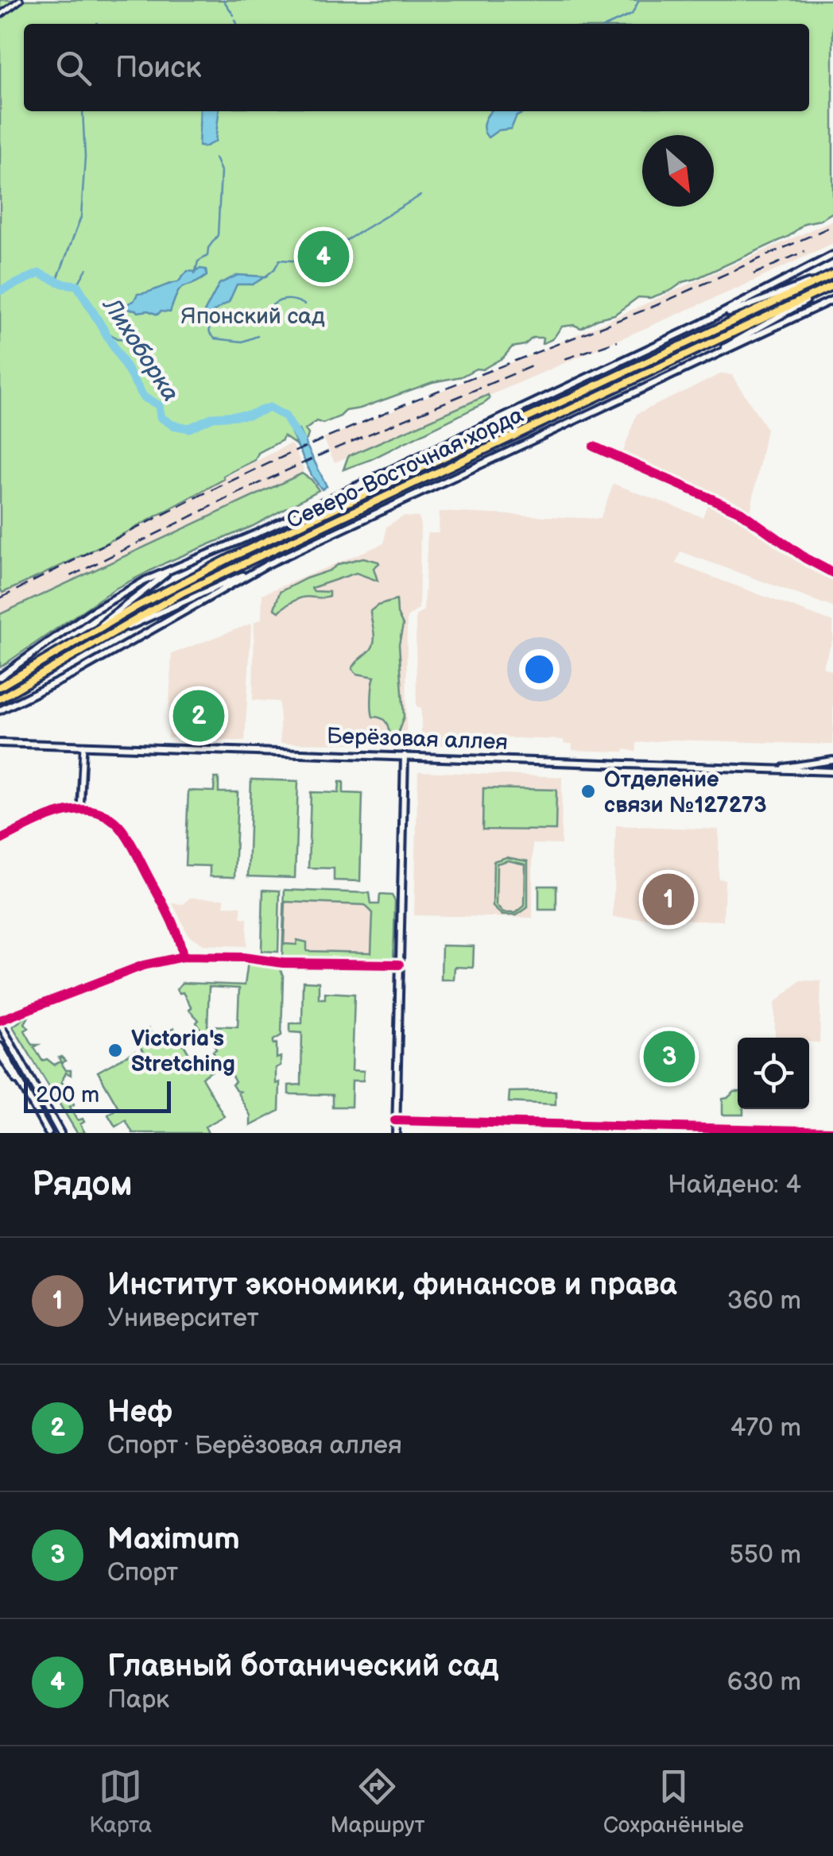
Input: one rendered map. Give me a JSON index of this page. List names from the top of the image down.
{
  "streets": {
    "main road": ["Северо-Восточная хорда", "Берёзовая аллея"]
  },
  "water": ["Лихоборка"],
  "parks": ["Японский сад"],
  "places": ["Отделение связи №127273", "Victoria's Stretching"],
  "scale_bar": "200 m",
  "north": "bottom right",
  "page": {
    "search": "Поиск",
    "pins": [
      "4",
      "2",
      "1",
      "3"
    ],
    "scale": "200 m",
    "heading": ["Рядом", "Найдено: 4"],
    "list": [
      {
        "mark": "1",
        "name": "Институт экономики, финансов и права",
        "note": "Университет",
        "value": "360 m"
      },
      {
        "mark": "2",
        "name": "Неф",
        "note": "Спорт · Берёзовая аллея",
        "value": "470 m"
      },
      {
        "mark": "3",
        "name": "Maximum",
        "note": "Спорт",
        "value": "550 m"
      },
      {
        "mark": "4",
        "name": "Главный ботанический сад",
        "note": "Парк",
        "value": "630 m"
      }
    ],
    "nav": ["Карта", "Маршрут", "Сохранённые"]
  }
}
